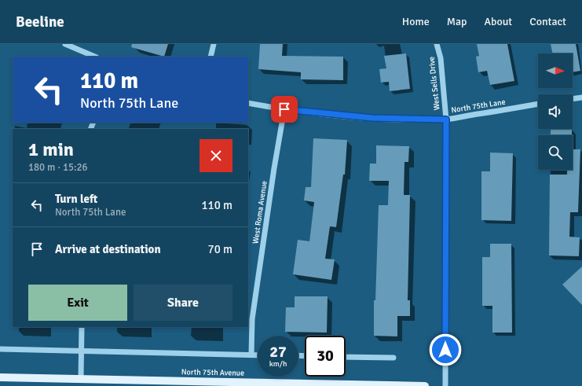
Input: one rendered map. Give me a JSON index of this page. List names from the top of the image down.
{
  "streets": {
    "main road": ["North 75th Avenue"],
    "street": ["West Sells Drive", "North 75th Lane", "West Roma Avenue"]
  },
  "crossings": [
    ["West Sells Drive", "North 75th Lane"],
    ["North 75th Lane", "West Roma Avenue"]
  ],
  "north": "right",
  "page": {
    "header": "Beeline",
    "nav": [
      "Home",
      "Map",
      "About",
      "Contact"
    ],
    "turn": ["110 m", "North 75th Lane"],
    "heading": ["1 min", "180 m · 15:26"],
    "list": [
      {
        "name": "Turn left",
        "note": "North 75th Lane",
        "value": "110 m"
      },
      {
        "name": "Arrive at destination",
        "value": "70 m"
      }
    ],
    "buttons": ["Exit", "Share"],
    "speed": "27 km/h",
    "limit": "30"
  }
}
